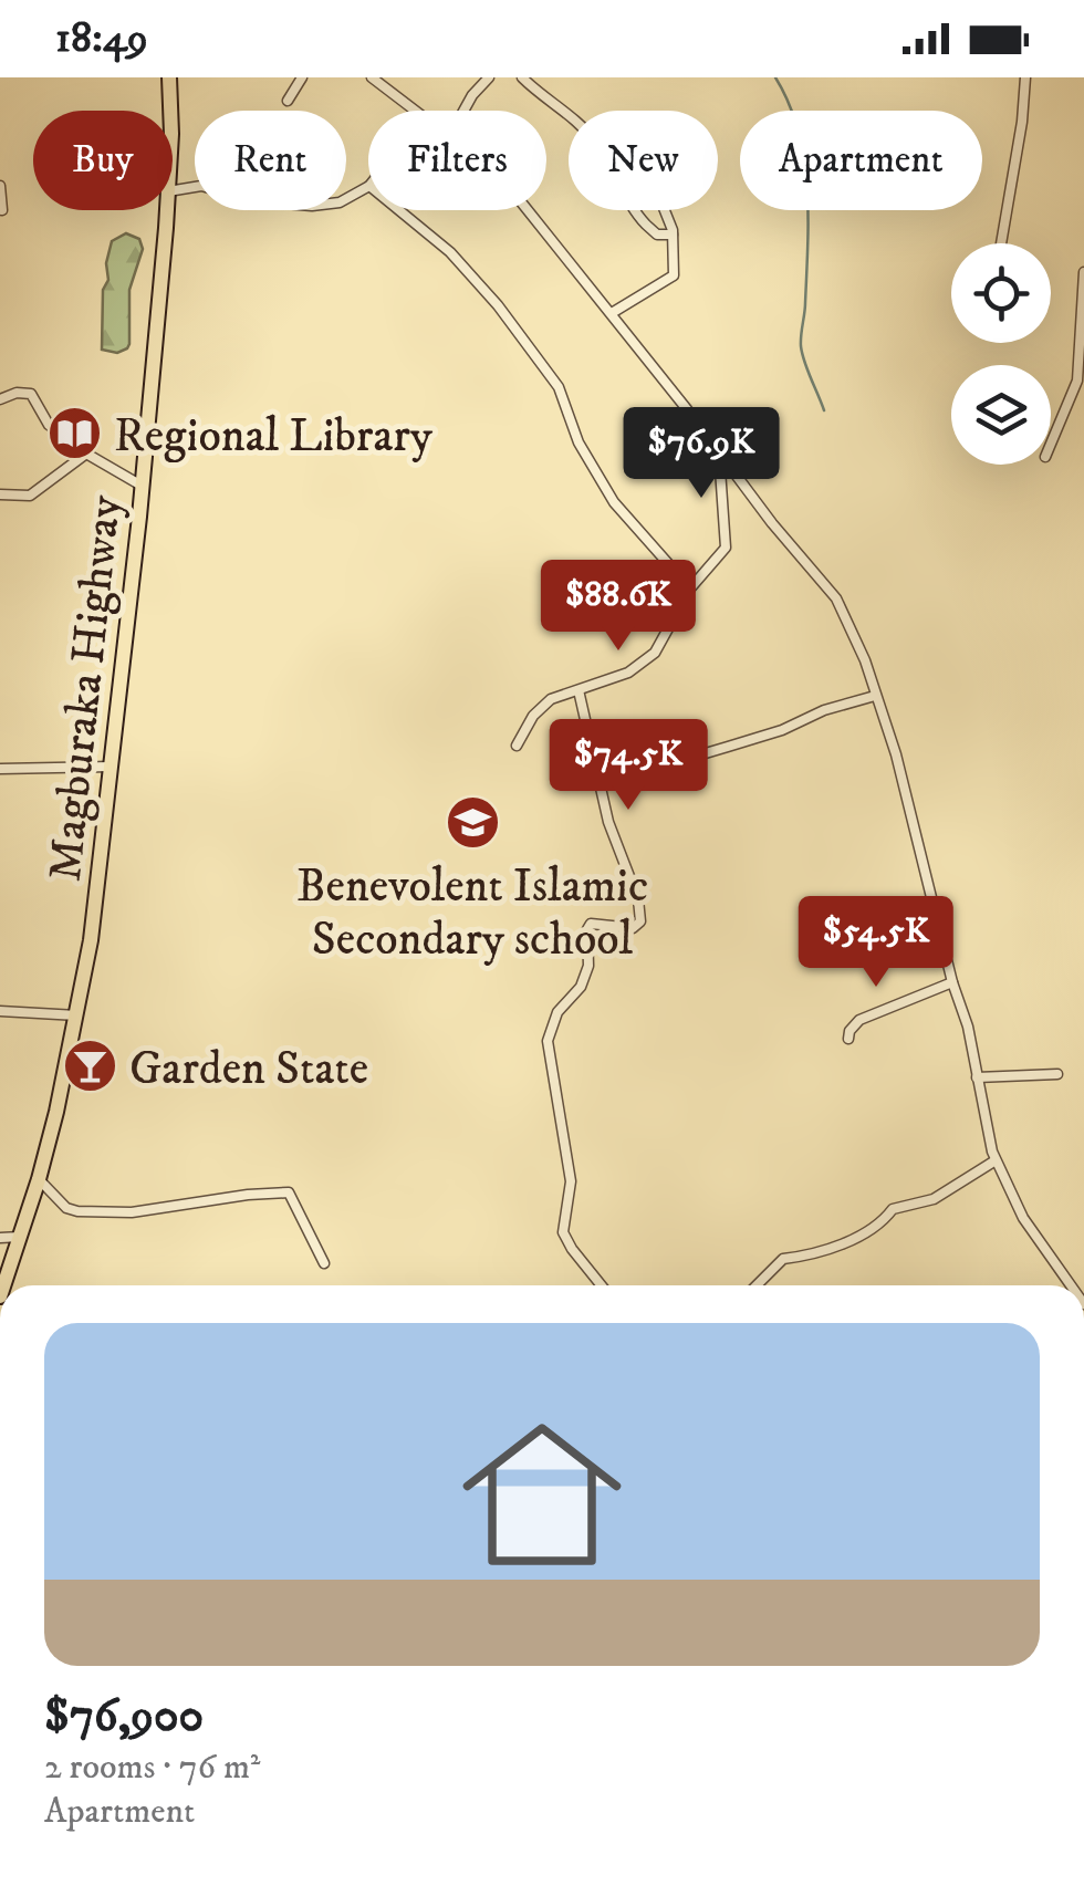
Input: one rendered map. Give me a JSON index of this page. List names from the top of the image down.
{
  "streets": {
    "main road": ["Magburaka Highway"]
  },
  "places": {
    "library": ["Regional Library"],
    "school or university": ["Benevolent Islamic Secondary school"],
    "bar": ["Garden State"]
  },
  "page": {
    "status": "18:49",
    "chip": [
      "Buy",
      "Rent",
      "Filters",
      "New",
      "Apartment"
    ],
    "price": [
      "$76.9K",
      "$88.6K",
      "$74.5K",
      "$54.5K"
    ],
    "list": [
      {
        "name": "$76,900",
        "note": "2 rooms · 76 m² · Apartment"
      }
    ]
  }
}
